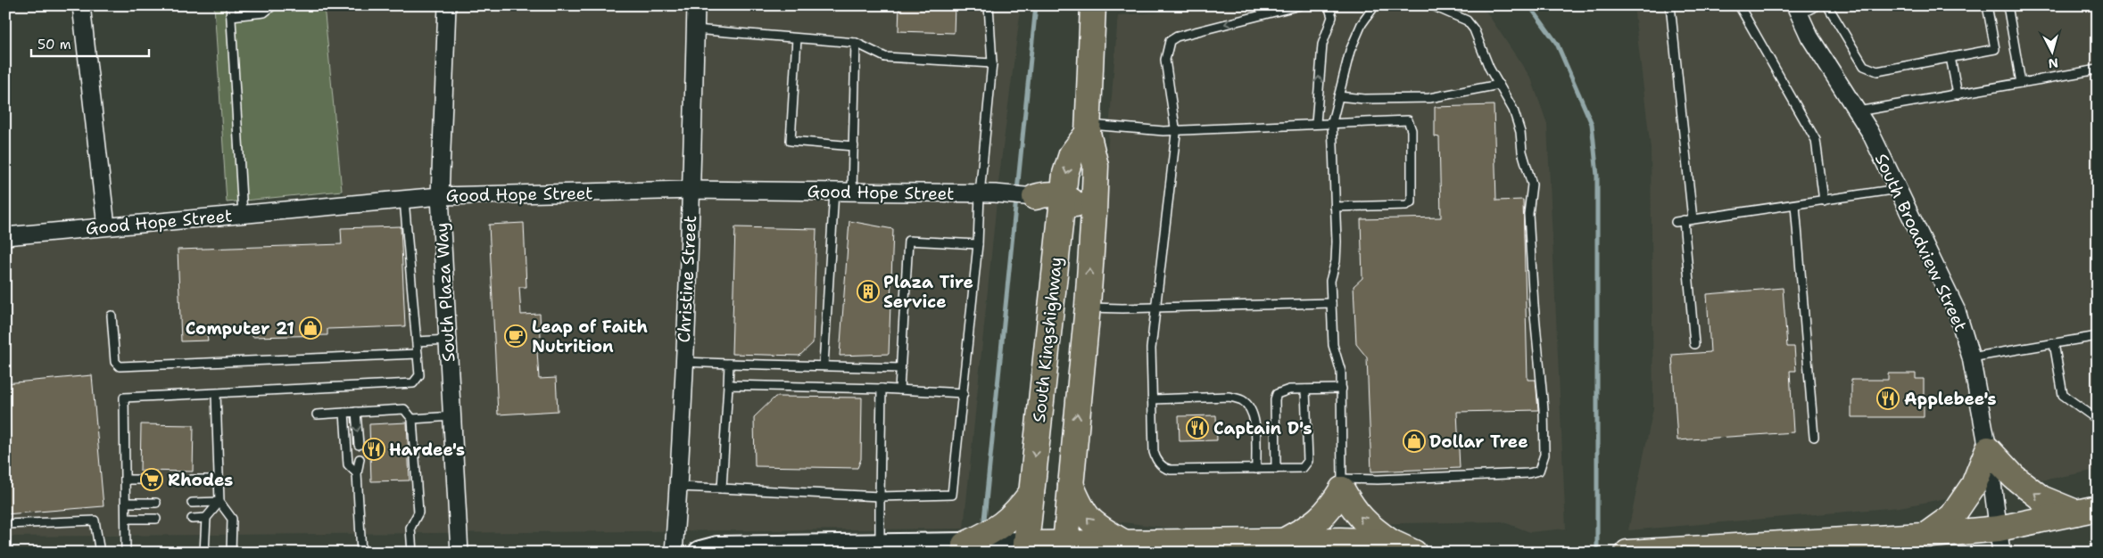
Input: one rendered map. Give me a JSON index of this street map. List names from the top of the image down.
{
  "streets": {
    "main road": ["South Kingshighway"],
    "street": [
      "Good Hope Street",
      "South Broadview Street",
      "Christine Street",
      "South Plaza Way"
    ]
  },
  "crossings": [
    ["Good Hope Street", "Christine Street"],
    ["Good Hope Street", "South Plaza Way"]
  ],
  "places": {
    "building": ["Plaza Tire Service"],
    "shop": ["Computer 21", "Dollar Tree"],
    "cafe": ["Leap of Faith Nutrition"],
    "restaurant": ["Applebee's", "Captain D's", "Hardee's"],
    "supermarket": ["Rhodes"]
  },
  "scale_bar": "50 m",
  "north": "bottom"
}
